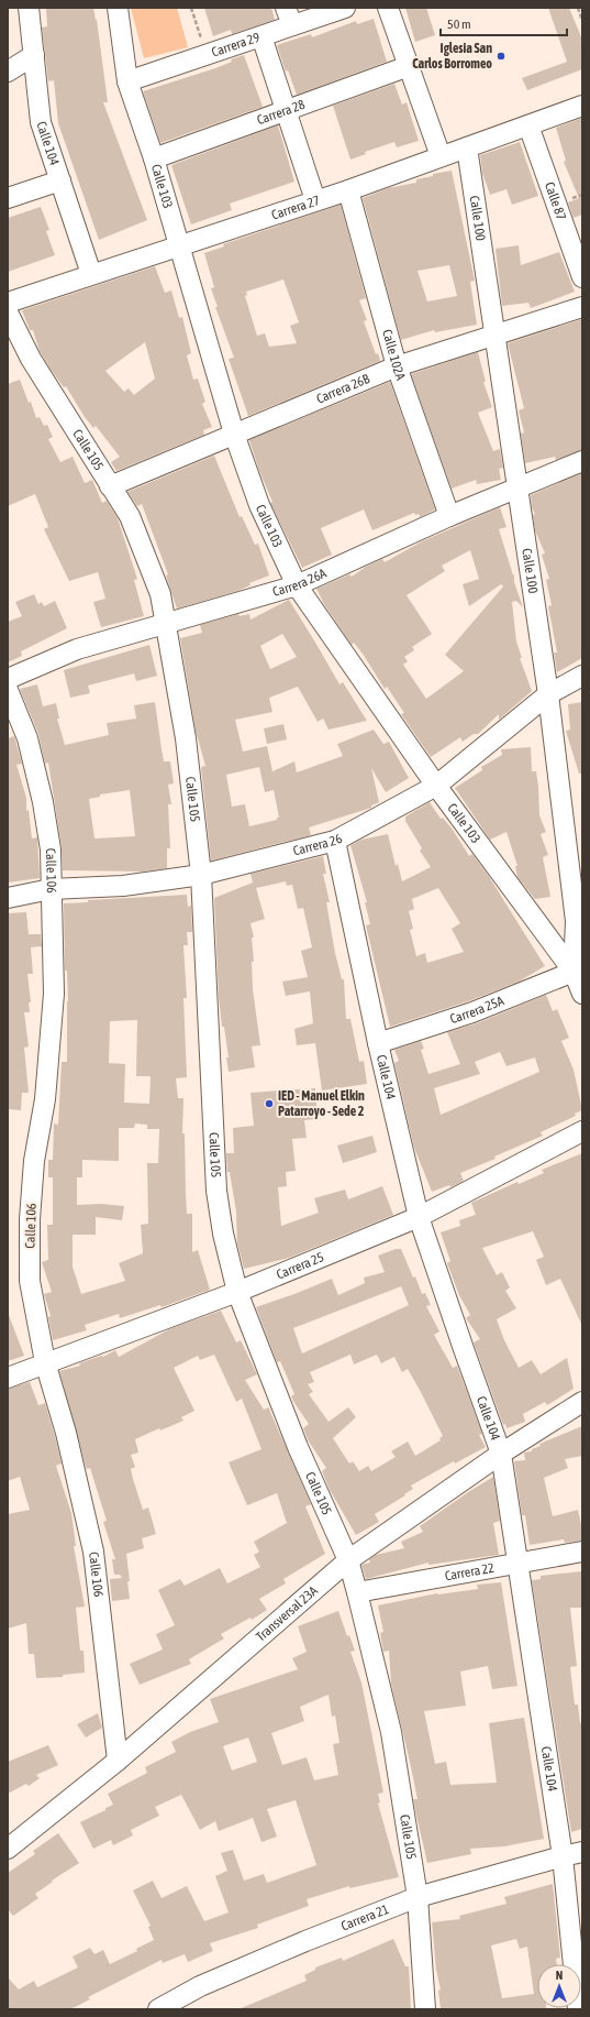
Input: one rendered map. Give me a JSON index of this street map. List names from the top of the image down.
{
  "streets": {
    "street": [
      "Carrera 29",
      "Carrera 28",
      "Calle 104",
      "Calle 103",
      "Calle 87",
      "Carrera 27",
      "Calle 100",
      "Calle 102A",
      "Carrera 26B",
      "Calle 105",
      "Carrera 26A",
      "Carrera 26",
      "Calle 106",
      "Carrera 25A",
      "Carrera 25",
      "Carrera 22",
      "Transversal 23A",
      "Carrera 21"
    ]
  },
  "crossings": [
    ["Carrera 29", "Calle 103"],
    ["Carrera 28", "Calle 103"],
    ["Calle 104", "Carrera 27"],
    ["Calle 104", "Carrera 26"],
    ["Calle 104", "Carrera 25A"],
    ["Calle 104", "Carrera 25"],
    ["Calle 104", "Carrera 22"],
    ["Calle 104", "Transversal 23A"],
    ["Calle 104", "Carrera 21"],
    ["Calle 103", "Carrera 27"],
    ["Calle 103", "Calle 100"],
    ["Calle 103", "Carrera 26B"],
    ["Calle 103", "Carrera 26A"],
    ["Calle 103", "Carrera 26"],
    ["Calle 103", "Carrera 25A"],
    ["Calle 87", "Carrera 27"],
    ["Carrera 27", "Calle 100"],
    ["Carrera 27", "Calle 102A"],
    ["Calle 100", "Carrera 26B"],
    ["Calle 100", "Carrera 26A"],
    ["Calle 100", "Carrera 26"],
    ["Calle 100", "Carrera 25A"],
    ["Calle 102A", "Carrera 26B"],
    ["Calle 102A", "Carrera 26A"],
    ["Carrera 26B", "Calle 105"],
    ["Calle 105", "Carrera 26A"],
    ["Calle 105", "Carrera 26"],
    ["Calle 105", "Carrera 25"],
    ["Calle 105", "Carrera 22"],
    ["Calle 105", "Transversal 23A"],
    ["Calle 105", "Carrera 21"],
    ["Carrera 26", "Calle 106"],
    ["Calle 106", "Carrera 25"],
    ["Calle 106", "Transversal 23A"]
  ],
  "places": ["Iglesia San Carlos Borromeo", "IED - Manuel Elkin Patarroyo - Sede 2"],
  "scale_bar": "50 m",
  "north": "top"
}
